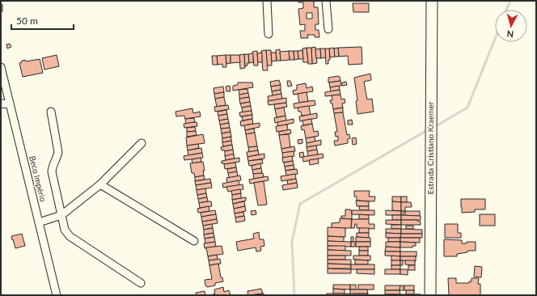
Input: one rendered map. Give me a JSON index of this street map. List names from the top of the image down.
{
  "streets": {
    "main road": ["Estrada Cristiano Kraemer"],
    "street": ["Beco Império"]
  },
  "scale_bar": "50 m",
  "north": "bottom"
}
